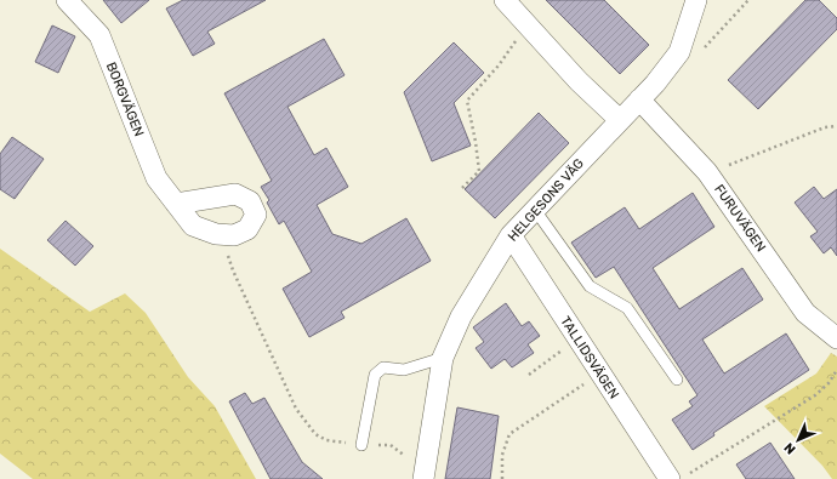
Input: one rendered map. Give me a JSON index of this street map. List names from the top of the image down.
{
  "streets": {
    "street": [
      "BORGVÄGEN",
      "HELGESONS VÄG",
      "FURUVÄGEN",
      "TALLIDSVÄGEN"
    ]
  },
  "crossings": [
    ["HELGESONS VÄG", "FURUVÄGEN"],
    ["HELGESONS VÄG", "TALLIDSVÄGEN"]
  ],
  "north": "bottom left"
}
